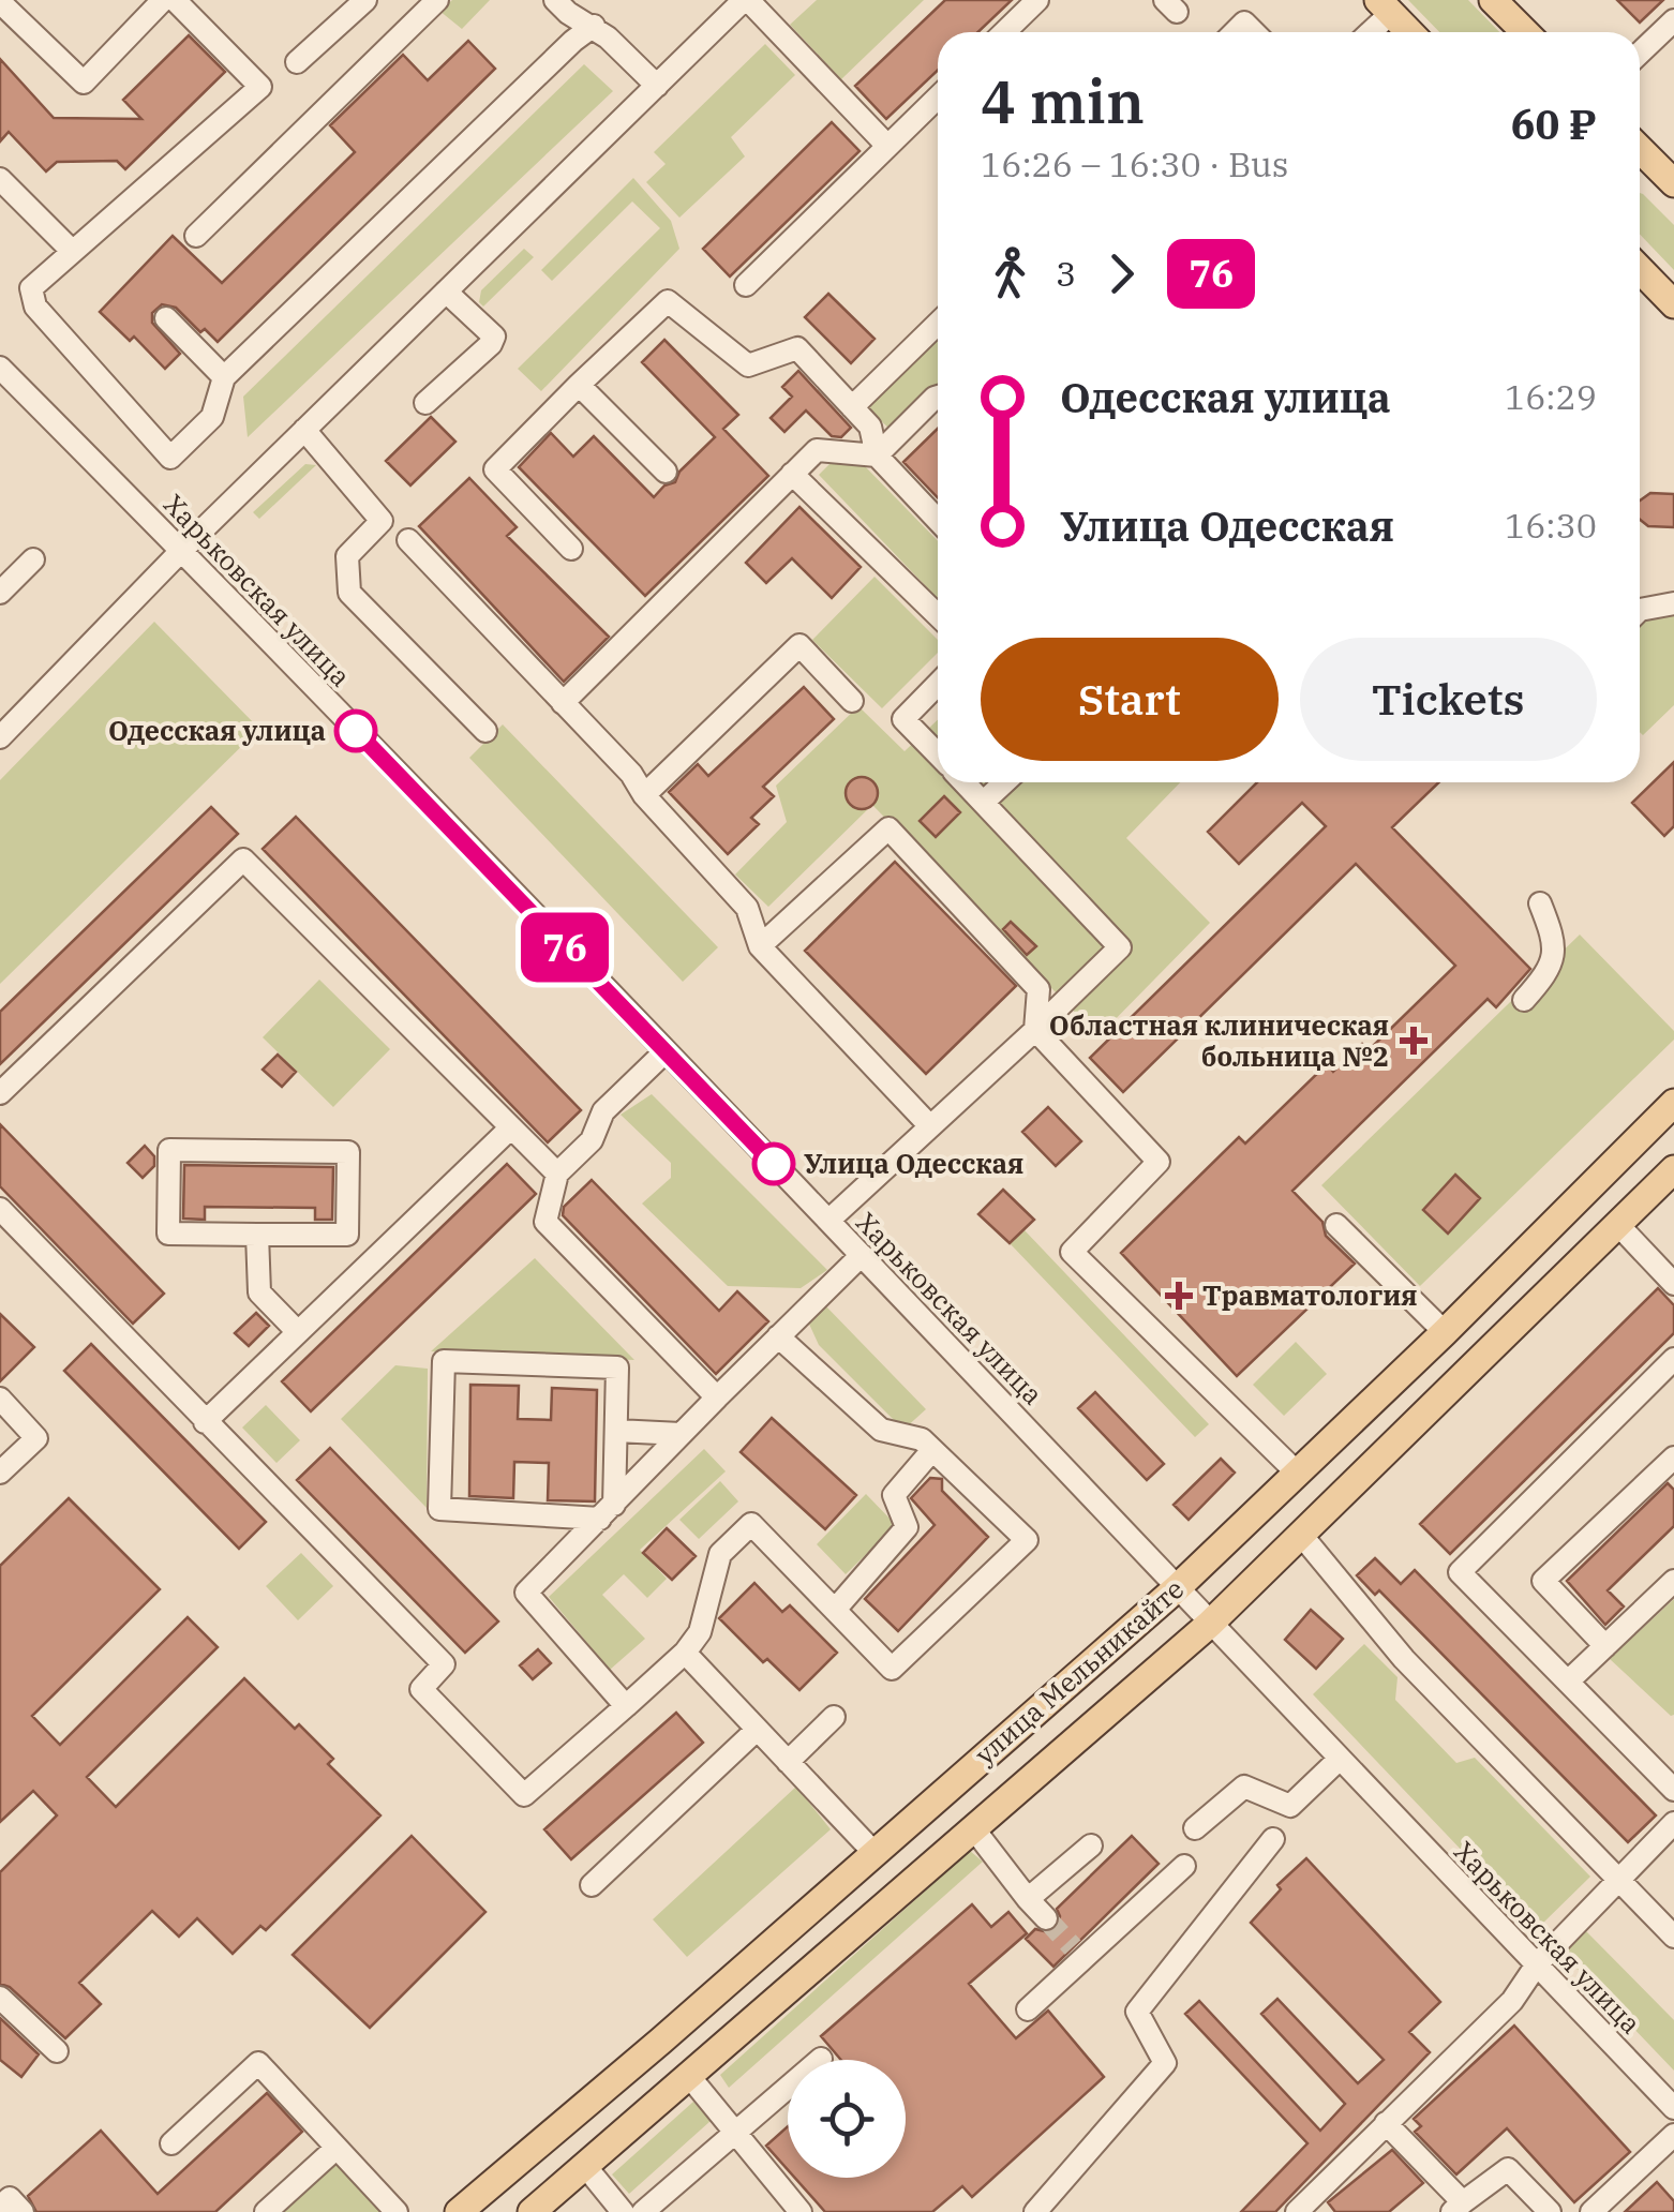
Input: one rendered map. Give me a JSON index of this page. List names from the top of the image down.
{
  "streets": {
    "main road": ["улица Мельникайте"],
    "street": ["Харьковская улица"]
  },
  "crossings": [
    ["Харьковская улица", "улица Мельникайте"]
  ],
  "places": {
    "other": ["Одесская улица", "Улица Одесская"],
    "health": ["Областная клиническая больница №2", "Травматология"]
  },
  "lines": ["bus line 76"],
  "page": {
    "on_map": "76",
    "heading": ["4 min", "16:26 – 16:30 · Bus", "60 ₽"],
    "legs": ["3", "76"],
    "list": [
      {
        "name": "Одесская улица",
        "value": "16:29"
      },
      {
        "name": "Улица Одесская",
        "value": "16:30"
      }
    ],
    "buttons": ["Start", "Tickets"]
  }
}
